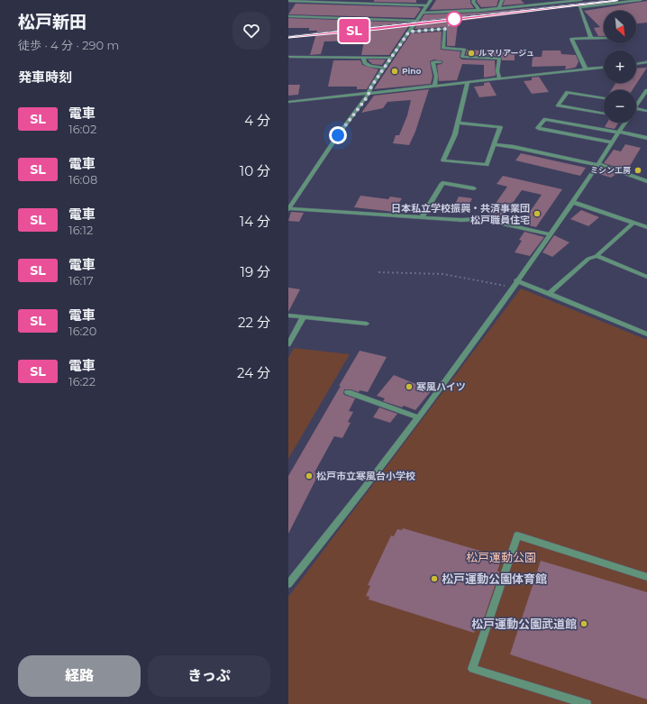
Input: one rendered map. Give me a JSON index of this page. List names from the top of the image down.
{
  "parks": ["松戸運動公園"],
  "places": [
    "ルマリアージュ",
    "Pino",
    "ミシン工房",
    "日本私立学校振興・共済事業団 松戸職員住宅",
    "寒風ハイツ",
    "松戸市立寒風台小学校",
    "松戸運動公園体育館",
    "松戸運動公園武道館"
  ],
  "north": "bottom right",
  "page": {
    "heading": [
      ["松戸新田", "徒歩 · 4 分 · 290 m"],
      "発車時刻"
    ],
    "on_map": "SL",
    "map_buttons": ["+", "−"],
    "list": [
      {
        "mark": "SL",
        "name": "電車",
        "note": "16:02",
        "value": "4 分"
      },
      {
        "mark": "SL",
        "name": "電車",
        "note": "16:08",
        "value": "10 分"
      },
      {
        "mark": "SL",
        "name": "電車",
        "note": "16:12",
        "value": "14 分"
      },
      {
        "mark": "SL",
        "name": "電車",
        "note": "16:17",
        "value": "19 分"
      },
      {
        "mark": "SL",
        "name": "電車",
        "note": "16:20",
        "value": "22 分"
      },
      {
        "mark": "SL",
        "name": "電車",
        "note": "16:22",
        "value": "24 分"
      }
    ],
    "buttons": ["経路", "きっぷ"]
  }
}
